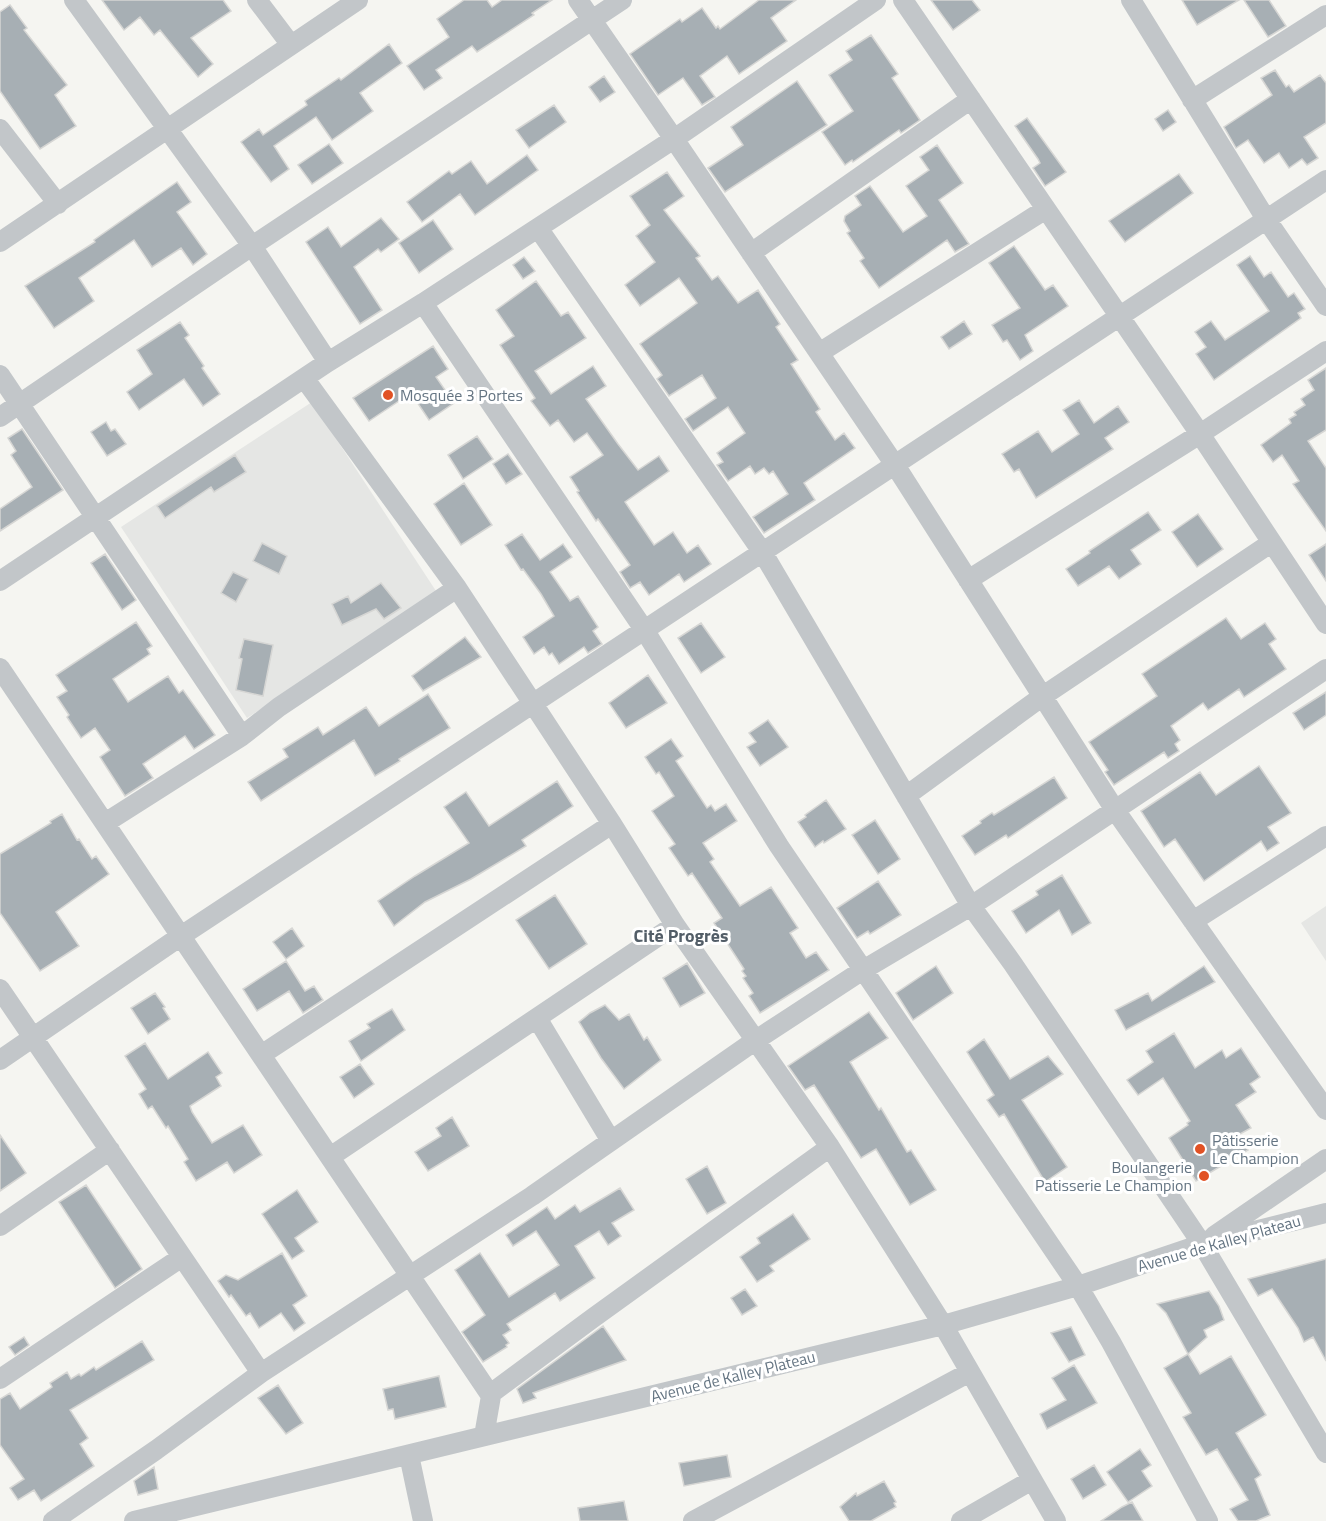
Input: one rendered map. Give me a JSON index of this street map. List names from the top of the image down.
{
  "streets": {
    "street": ["Avenue de Kalley Plateau"]
  },
  "districts": ["Cité Progrès"],
  "places": ["Mosquée 3 Portes", "Pâtisserie Le Champion", "Boulangerie Patisserie Le Champion"]
}
